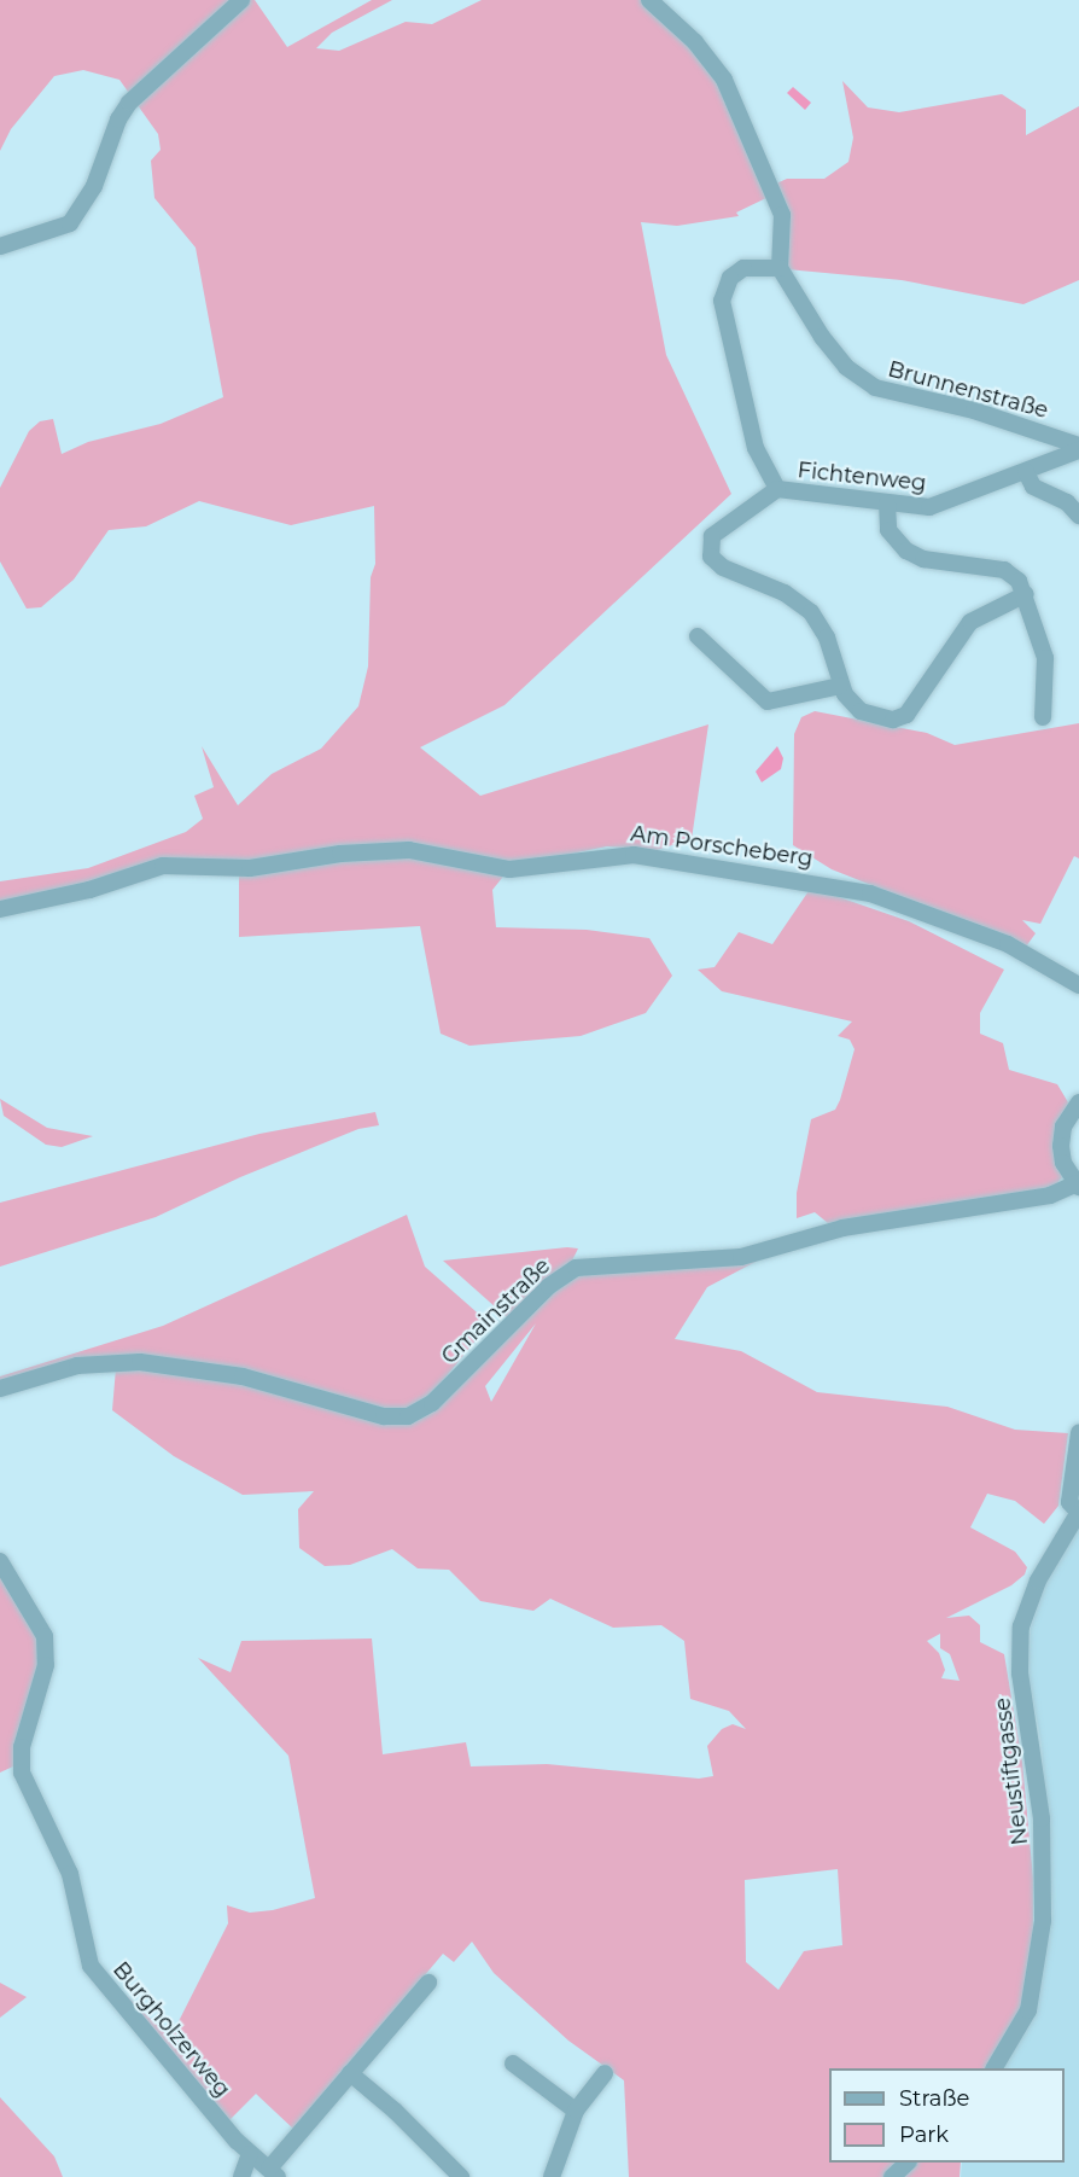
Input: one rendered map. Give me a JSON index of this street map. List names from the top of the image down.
{
  "streets": {
    "street": [
      "Brunnenstraße",
      "Fichtenweg",
      "Am Porscheberg",
      "Gmainstraße",
      "Neustiftgasse",
      "Burgholzerweg"
    ]
  },
  "crossings": [
    ["Brunnenstraße", "Fichtenweg"]
  ],
  "legend": ["Straße", "Park"]
}
